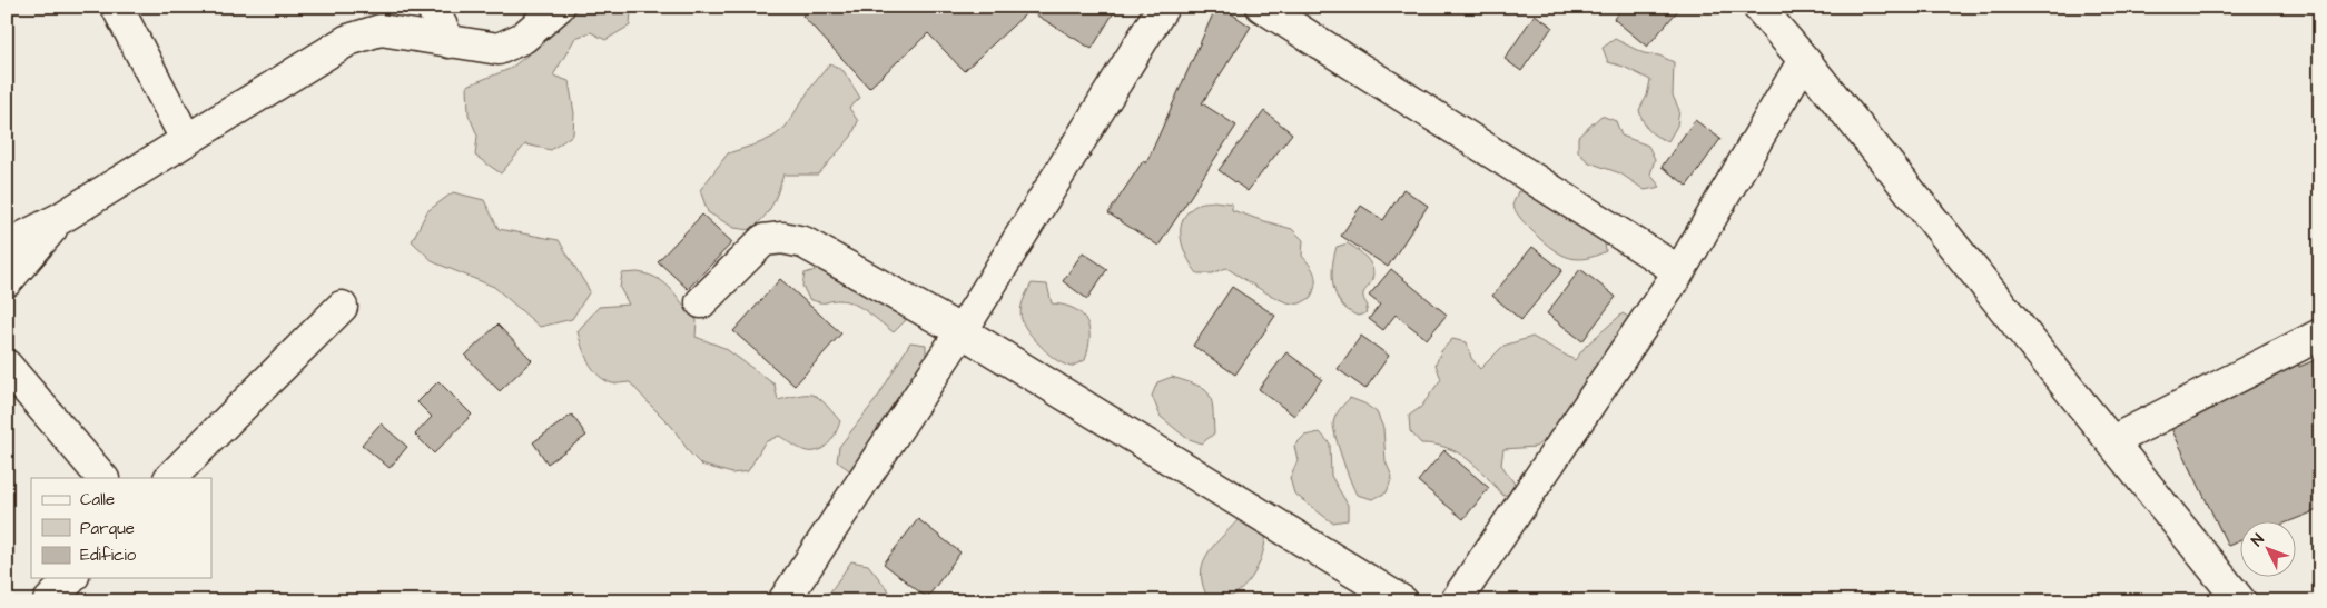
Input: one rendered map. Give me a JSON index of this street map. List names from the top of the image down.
{
  "legend": ["Calle", "Parque", "Edificio"],
  "north": "top left"
}
